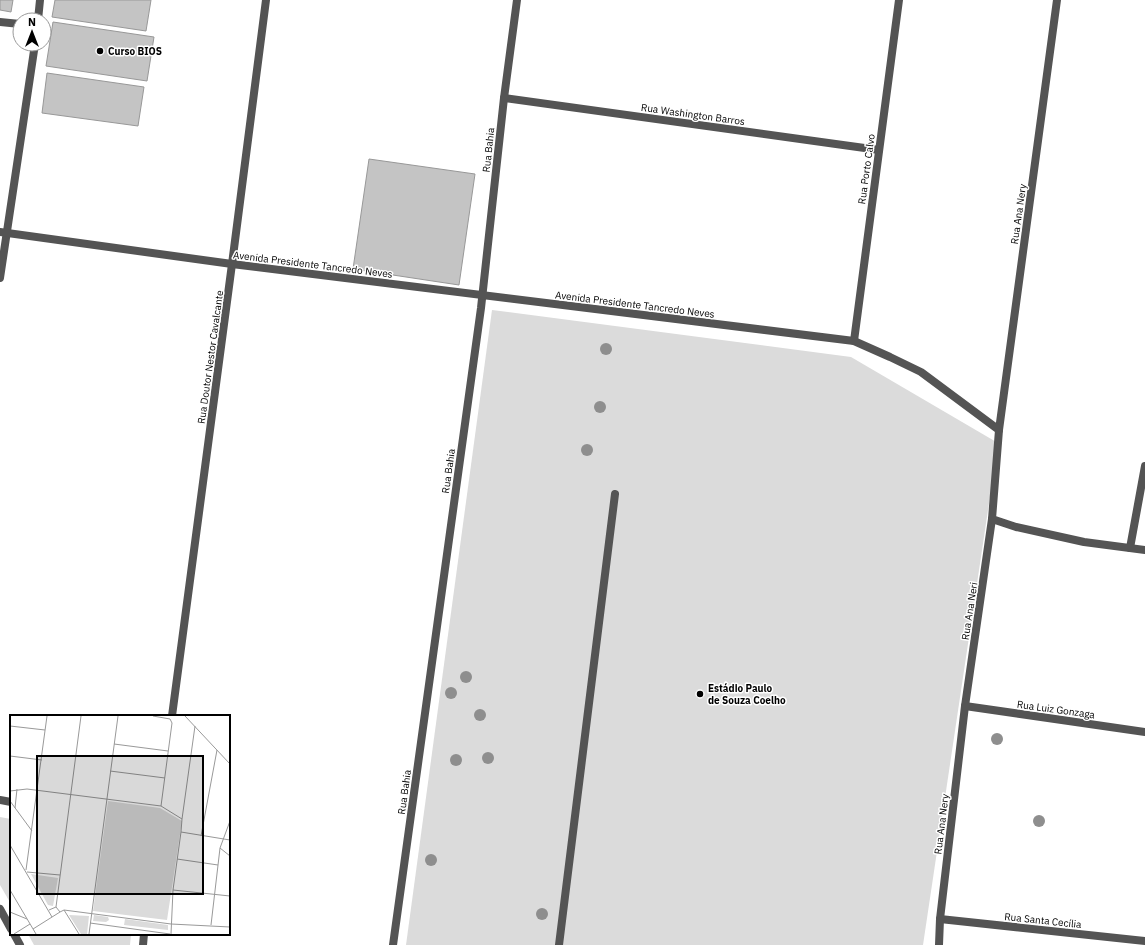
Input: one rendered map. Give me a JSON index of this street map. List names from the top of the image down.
{
  "streets": {
    "street": [
      "Rua Washington Barros",
      "Rua Bahia",
      "Rua Porto Calvo",
      "Rua Ana Nery",
      "Avenida Presidente Tancredo Neves",
      "Rua Doutor Nestor Cavalcante",
      "Rua Ana Neri",
      "Rua Luiz Gonzaga",
      "Rua Santa Cecília"
    ]
  },
  "crossings": [
    ["Rua Washington Barros", "Rua Bahia"],
    ["Rua Washington Barros", "Rua Porto Calvo"],
    ["Rua Bahia", "Avenida Presidente Tancredo Neves"],
    ["Rua Porto Calvo", "Avenida Presidente Tancredo Neves"],
    ["Rua Ana Nery", "Avenida Presidente Tancredo Neves"],
    ["Rua Ana Nery", "Rua Ana Neri"],
    ["Rua Ana Nery", "Rua Luiz Gonzaga"],
    ["Rua Ana Nery", "Rua Santa Cecília"],
    ["Avenida Presidente Tancredo Neves", "Rua Doutor Nestor Cavalcante"],
    ["Rua Ana Neri", "Rua Luiz Gonzaga"]
  ],
  "places": ["Curso BIOS", "Estádio Paulo de Souza Coelho"],
  "north": "top"
}
